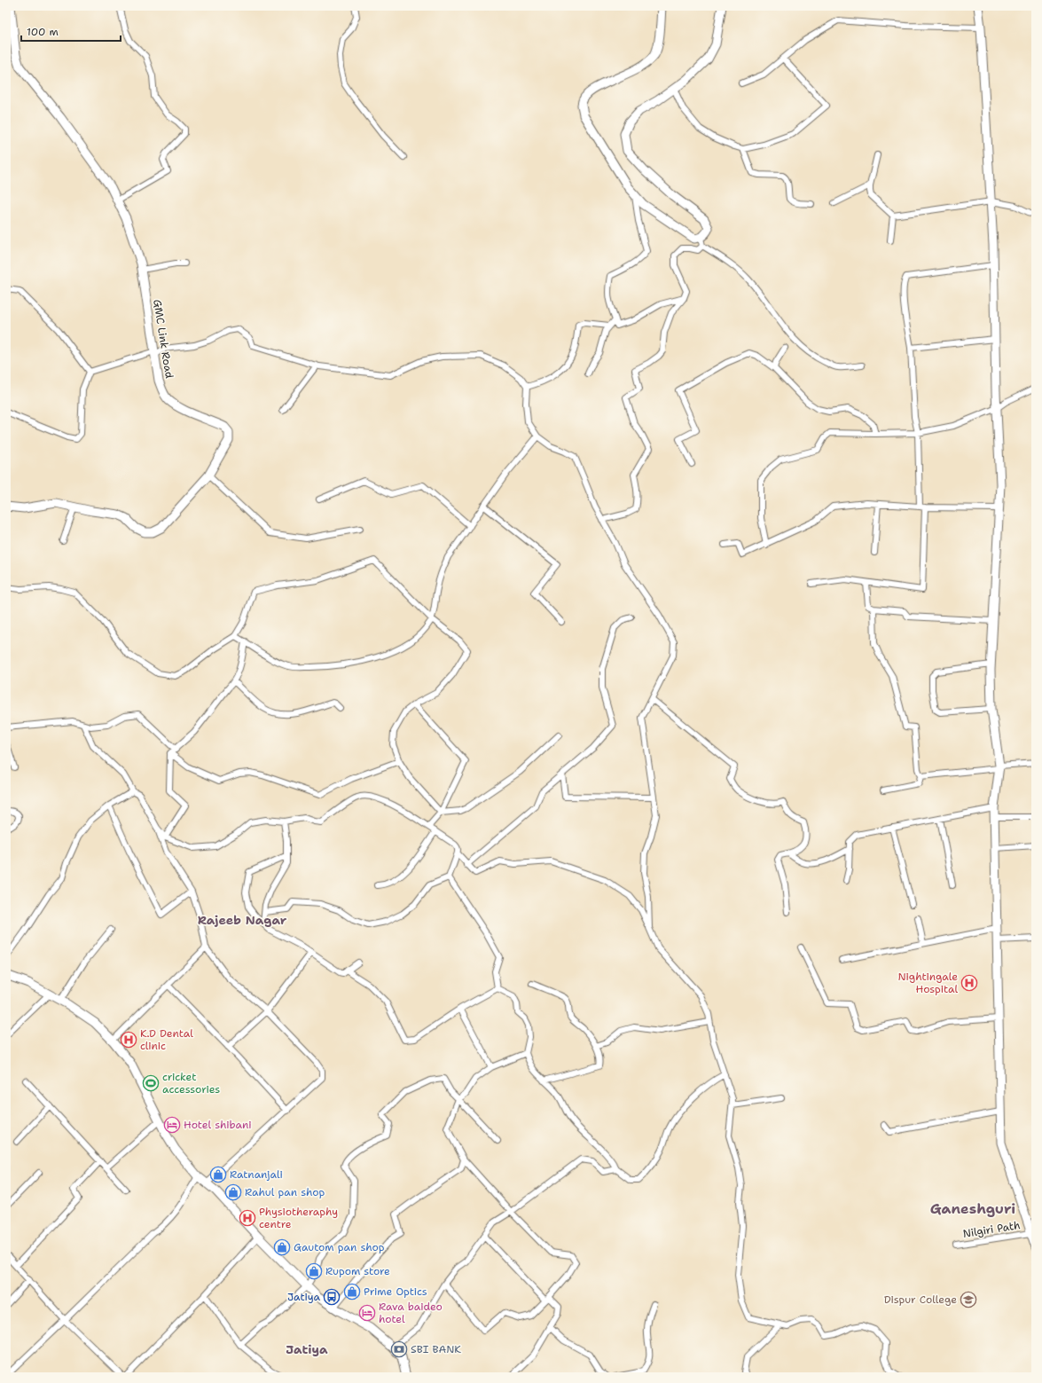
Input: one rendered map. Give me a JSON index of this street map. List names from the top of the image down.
{
  "streets": {
    "street": ["GMC Link Road", "Nilgiri Path"]
  },
  "districts": ["Rajeeb Nagar", "Ganeshguri", "Jatiya"],
  "places": {
    "hospital": ["Nightingale Hospital", "K.D Dental clinic", "Physiotheraphy centre"],
    "sports": ["cricket accessories"],
    "hotel": ["Hotel shibani", "Rava baideo hotel"],
    "shop": [
      "Ratnanjali",
      "Rahul pan shop",
      "Gautom pan shop",
      "Rupom store",
      "Prime Optics"
    ],
    "bus stop": ["Jatiya"],
    "school or university": ["Dispur College"],
    "bank": ["SBI BANK"]
  },
  "scale_bar": "100 m"
}
